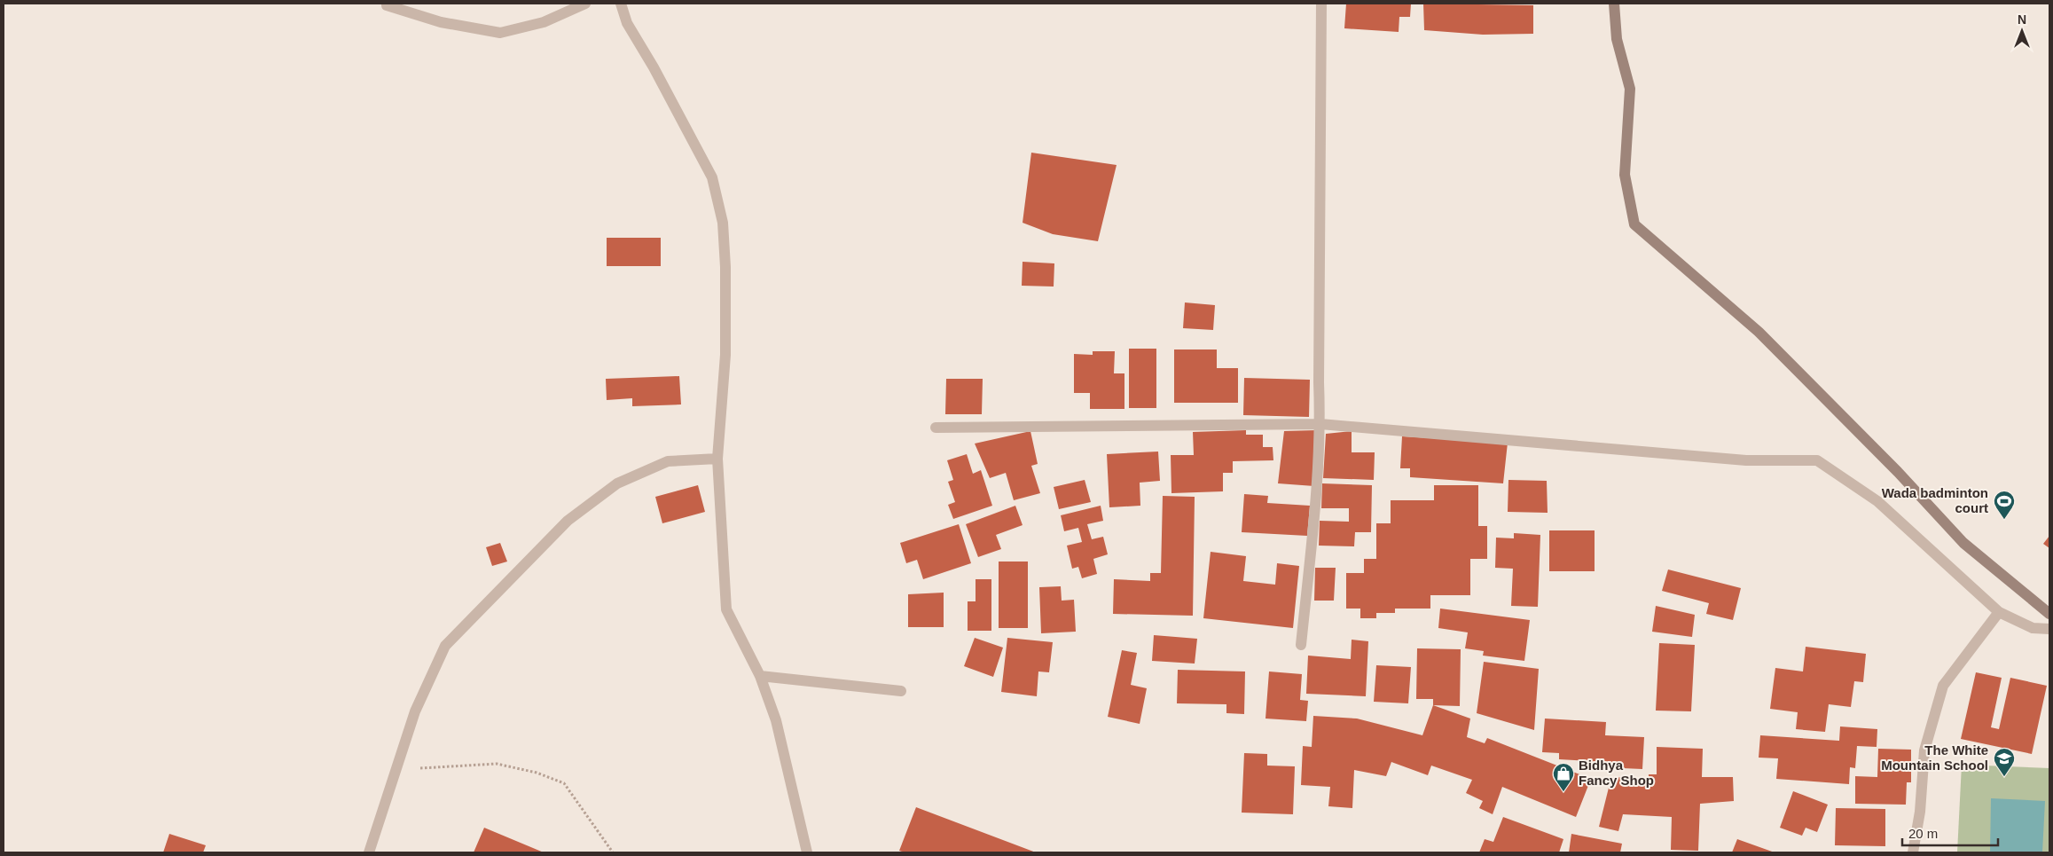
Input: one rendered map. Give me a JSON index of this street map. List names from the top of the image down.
{
  "places": {
    "sports": ["Wada badminton court"],
    "school or university": ["The White Mountain School"],
    "shop": ["Bidhya Fancy Shop"]
  },
  "scale_bar": "20 m",
  "north": "top"
}
